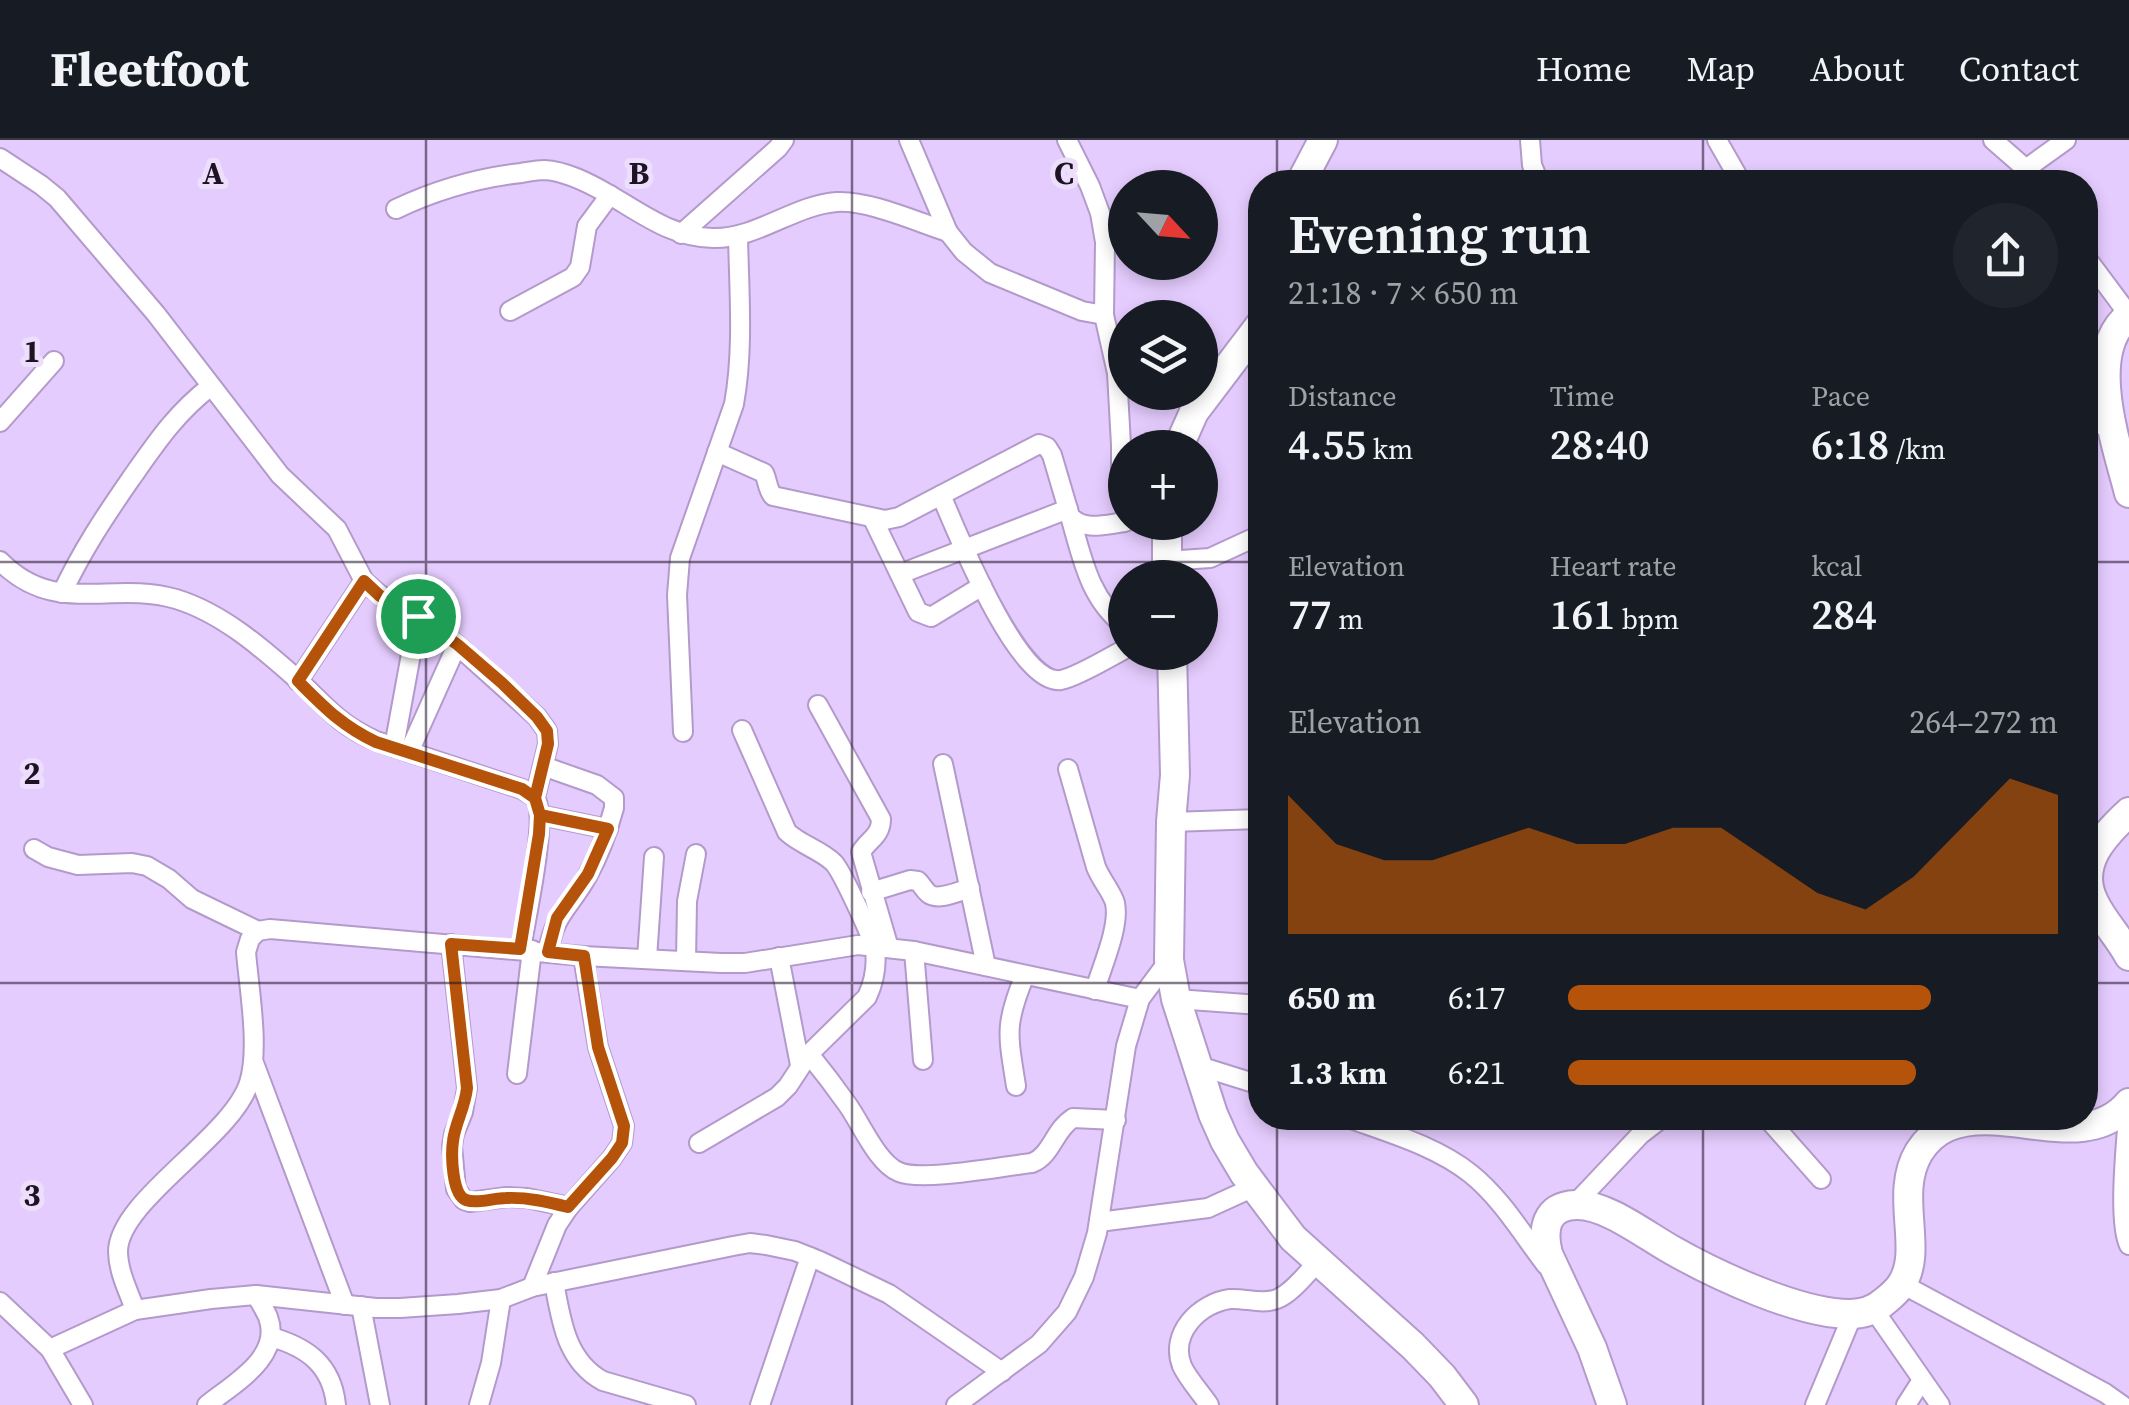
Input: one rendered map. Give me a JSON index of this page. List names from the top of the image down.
{
  "north": "bottom right",
  "page": {
    "header": "Fleetfoot",
    "nav": [
      "Home",
      "Map",
      "About",
      "Contact"
    ],
    "map_buttons": ["+", "−"],
    "heading": ["Evening run", "21:18 · 7 × 650 m"],
    "stats": [
      ["Distance", "4.55 km"],
      ["Time", "28:40"],
      ["Pace", "6:18 /km"],
      ["Elevation", "77 m"],
      ["Heart rate", "161 bpm"],
      ["kcal", "284"]
    ],
    "chart": ["Elevation", "264–272 m"],
    "list": [
      {
        "name": "650 m",
        "note": "6:17"
      },
      {
        "name": "1.3 km",
        "note": "6:21"
      }
    ]
  },
  "grid": {
    "columns": ["A", "B", "C"],
    "rows": ["1", "2", "3"]
  }
}
